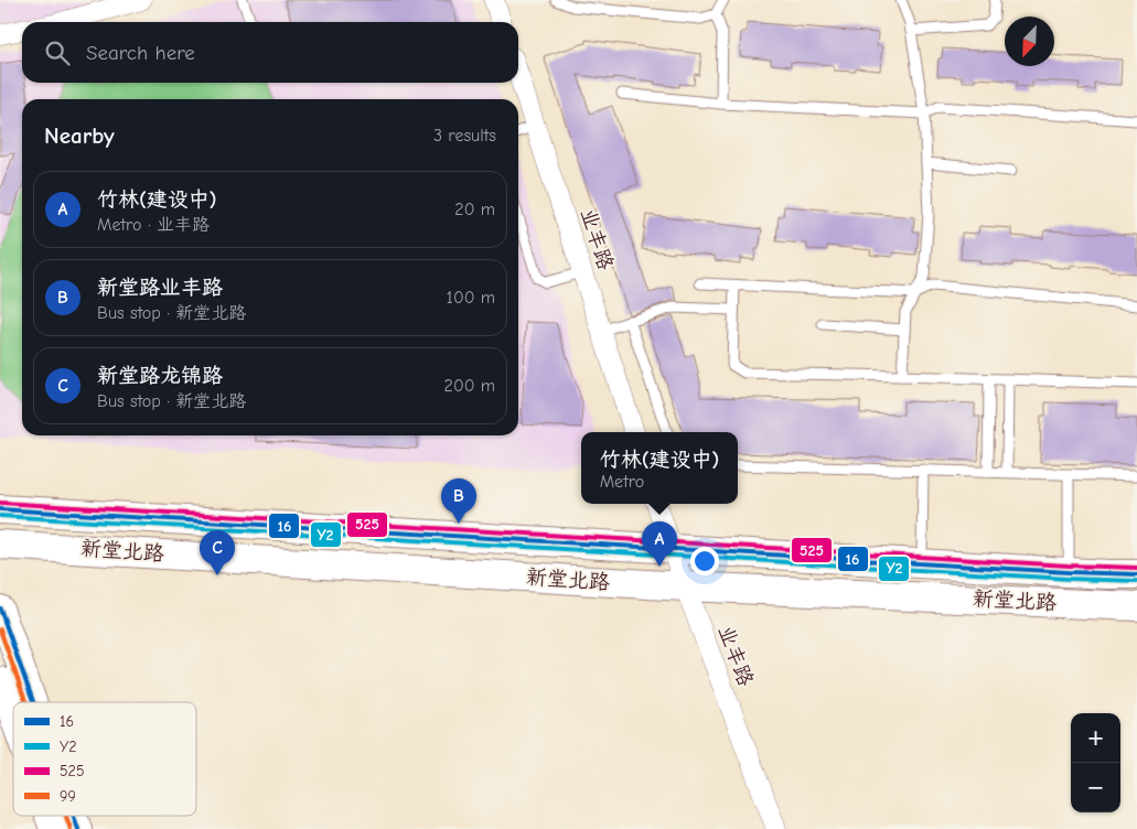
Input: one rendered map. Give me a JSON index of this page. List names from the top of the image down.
{
  "streets": {
    "main road": ["新堂北路"],
    "street": ["业丰路"]
  },
  "crossings": [
    ["业丰路", "新堂北路"]
  ],
  "lines": [
    "transit line 525",
    "transit line 16",
    "transit line Y2",
    "transit line 99"
  ],
  "legend": [
    "16",
    "Y2",
    "525",
    "99"
  ],
  "north": "bottom left",
  "page": {
    "search": "Search here",
    "heading": ["Nearby", "3 results"],
    "list": [
      {
        "mark": "A",
        "name": "竹林(建设中)",
        "note": "Metro · 业丰路",
        "value": "20 m"
      },
      {
        "mark": "B",
        "name": "新堂路业丰路",
        "note": "Bus stop · 新堂北路",
        "value": "100 m"
      },
      {
        "mark": "C",
        "name": "新堂路龙锦路",
        "note": "Bus stop · 新堂北路",
        "value": "200 m"
      }
    ],
    "popup": ["竹林(建设中)", "Metro"],
    "pins": ["B", "A", "C"],
    "map_buttons": ["+", "−"]
  }
}
